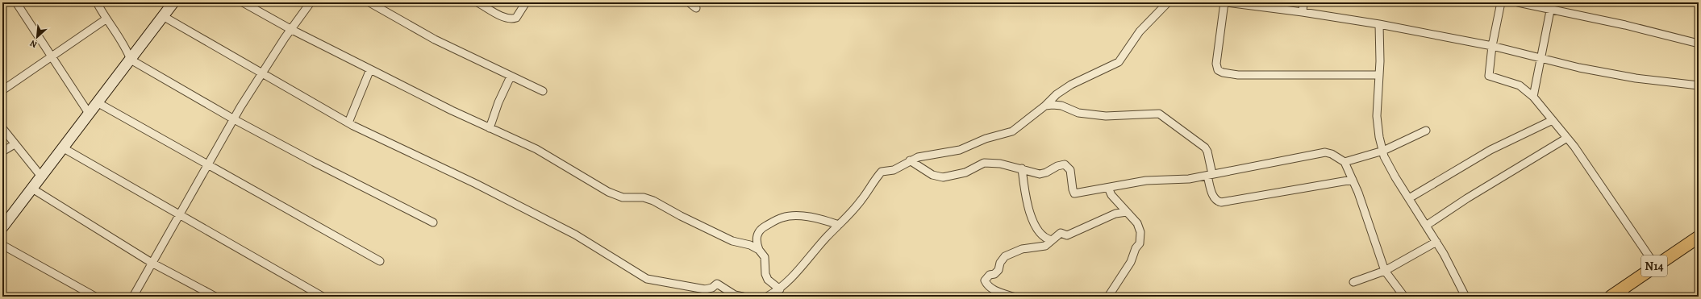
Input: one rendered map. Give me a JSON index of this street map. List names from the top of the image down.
{
  "streets": {
    "main road": ["N14"]
  },
  "north": "bottom left"
}
